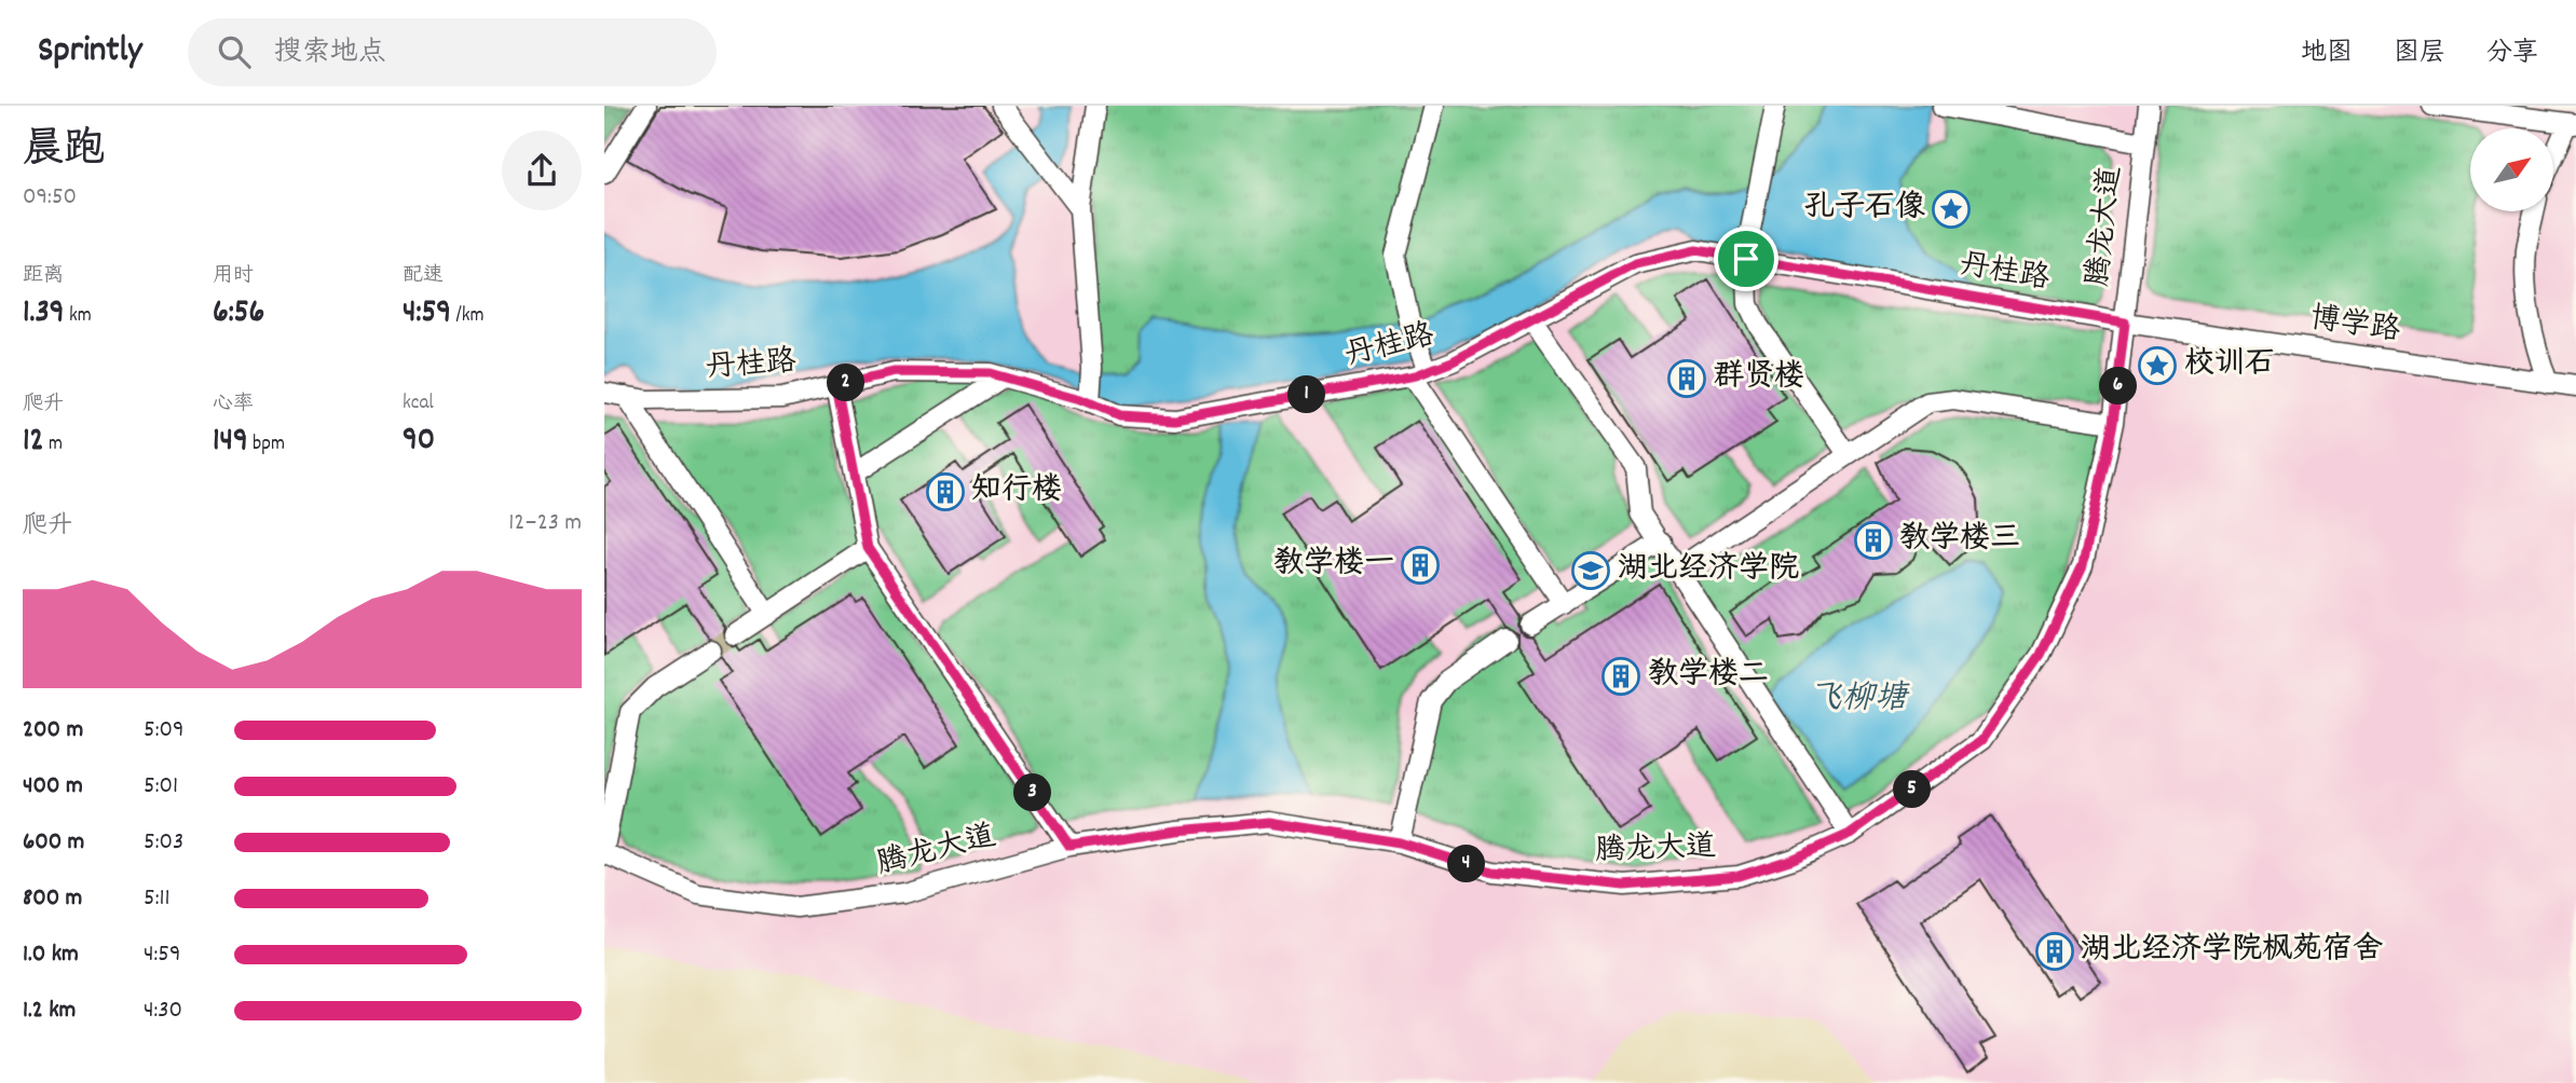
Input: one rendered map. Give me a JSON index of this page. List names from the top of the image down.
{
  "streets": {
    "street": ["腾龙大道", "丹桂路", "博学路"]
  },
  "crossings": [
    ["腾龙大道", "丹桂路"],
    ["腾龙大道", "博学路"],
    ["丹桂路", "博学路"]
  ],
  "water": ["飞柳塘"],
  "places": {
    "place": ["孔子石像", "校训石"],
    "building": [
      "群贤楼",
      "知行楼",
      "教学楼三",
      "教学楼一",
      "教学楼二",
      "湖北经济学院枫苑宿舍"
    ],
    "school or university": ["湖北经济学院"]
  },
  "north": "top right",
  "page": {
    "header": "Sprintly",
    "search": "搜索地点",
    "nav": ["地图", "图层", "分享"],
    "heading": ["晨跑", "09:50"],
    "stats": [
      ["距离", "1.39 km"],
      ["用时", "6:56"],
      ["配速", "4:59 /km"],
      ["爬升", "12 m"],
      ["心率", "149 bpm"],
      ["kcal", "90"]
    ],
    "pins": [
      "2",
      "6",
      "1",
      "5",
      "3",
      "4"
    ],
    "chart": ["爬升", "12–23 m"],
    "list": [
      {
        "name": "200 m",
        "note": "5:09"
      },
      {
        "name": "400 m",
        "note": "5:01"
      },
      {
        "name": "600 m",
        "note": "5:03"
      },
      {
        "name": "800 m",
        "note": "5:11"
      },
      {
        "name": "1.0 km",
        "note": "4:59"
      },
      {
        "name": "1.2 km",
        "note": "4:30"
      }
    ]
  }
}
